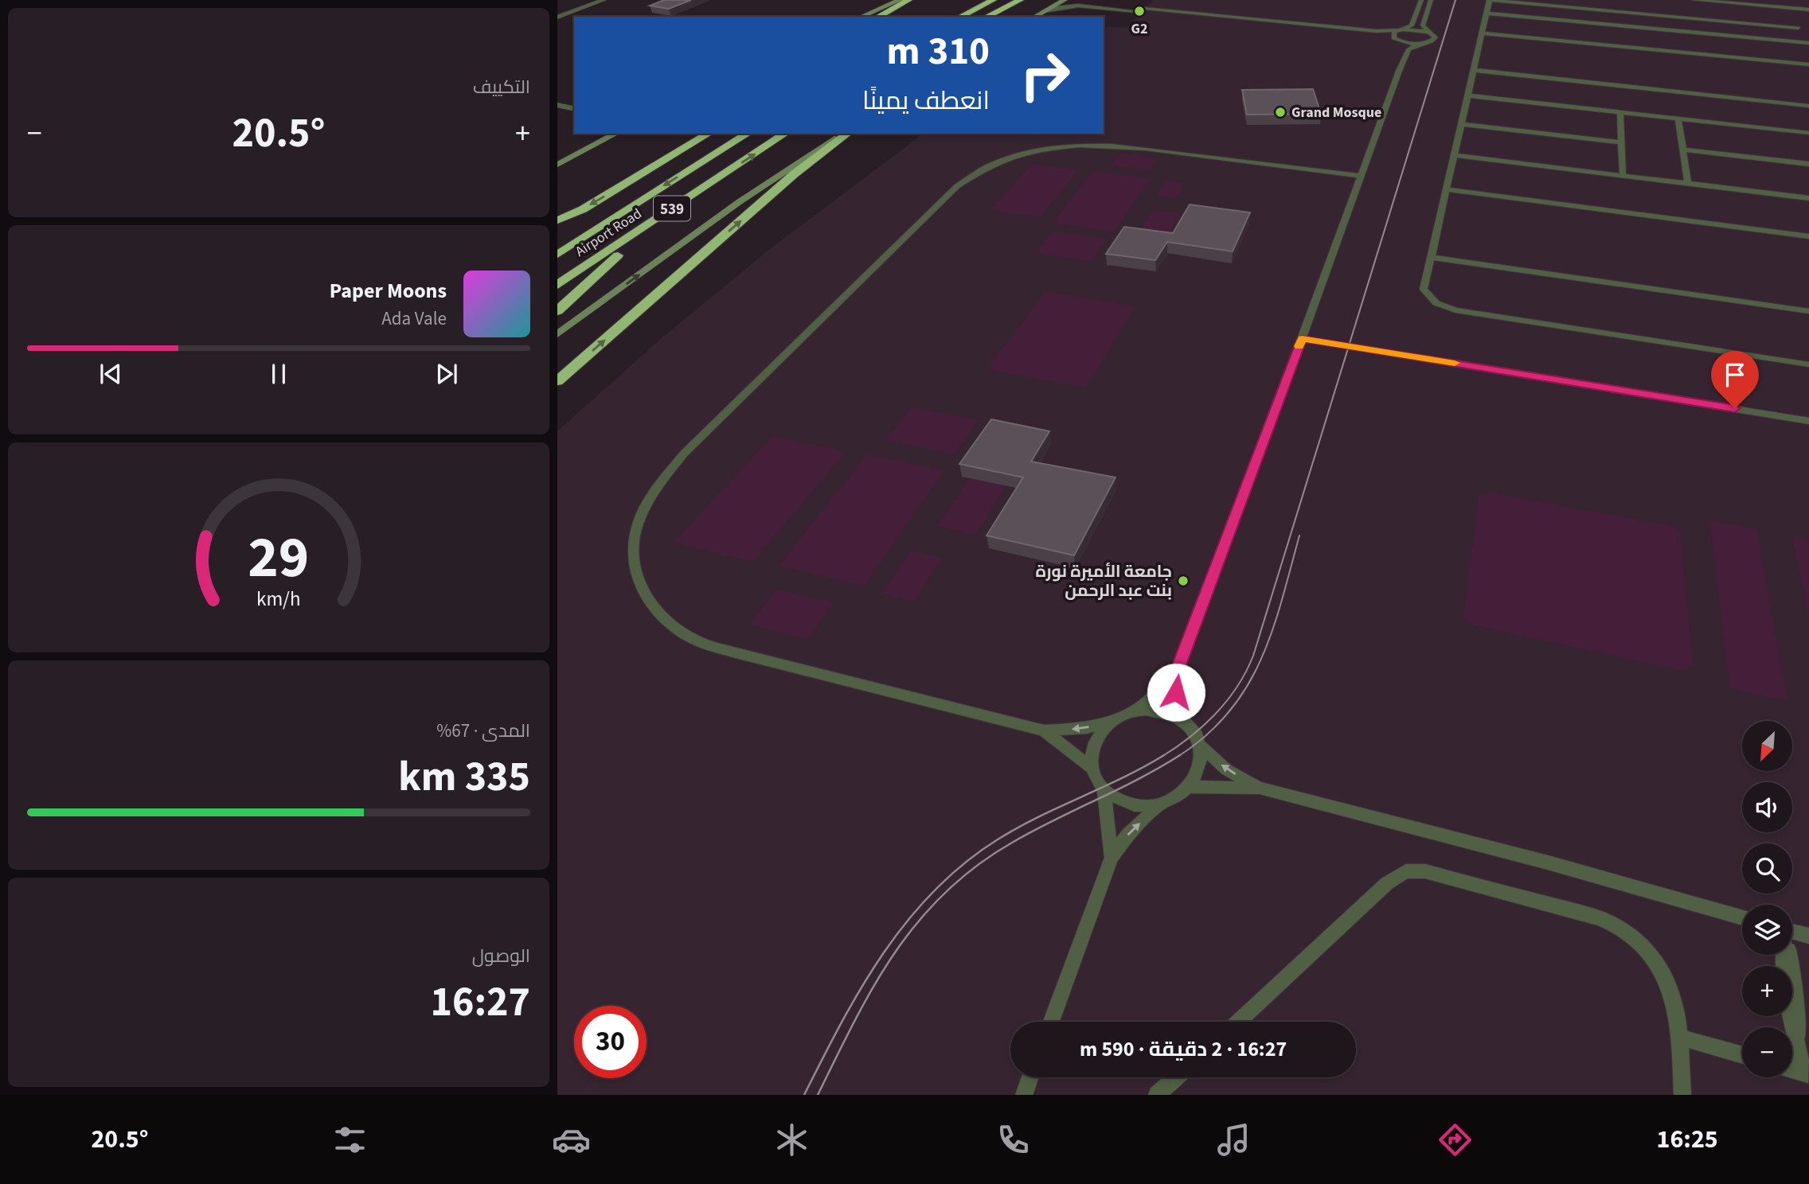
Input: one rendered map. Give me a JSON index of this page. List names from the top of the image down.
{
  "streets": {
    "highway": ["539", "Airport Road"]
  },
  "places": ["G2", "Grand Mosque", "جامعة الأميرة نورة بنت عبد الرحمن"],
  "north": "bottom left",
  "page": {
    "tile": [
      "التكييف",
      ["المدى · 67%", "335 km"],
      ["الوصول", "16:27"]
    ],
    "turn": ["310 m", "انعطف يمينًا"],
    "heat": ["−", "20.5°", "+"],
    "song": ["Paper Moons", "Ada Vale"],
    "map_buttons": ["+", "−"],
    "limit": "30",
    "trip": "16:27 · 2 دقيقة · 590 m",
    "tabs": ["16:25", "20.5°"],
    "gauge": ["29", "km/h"]
  }
}
